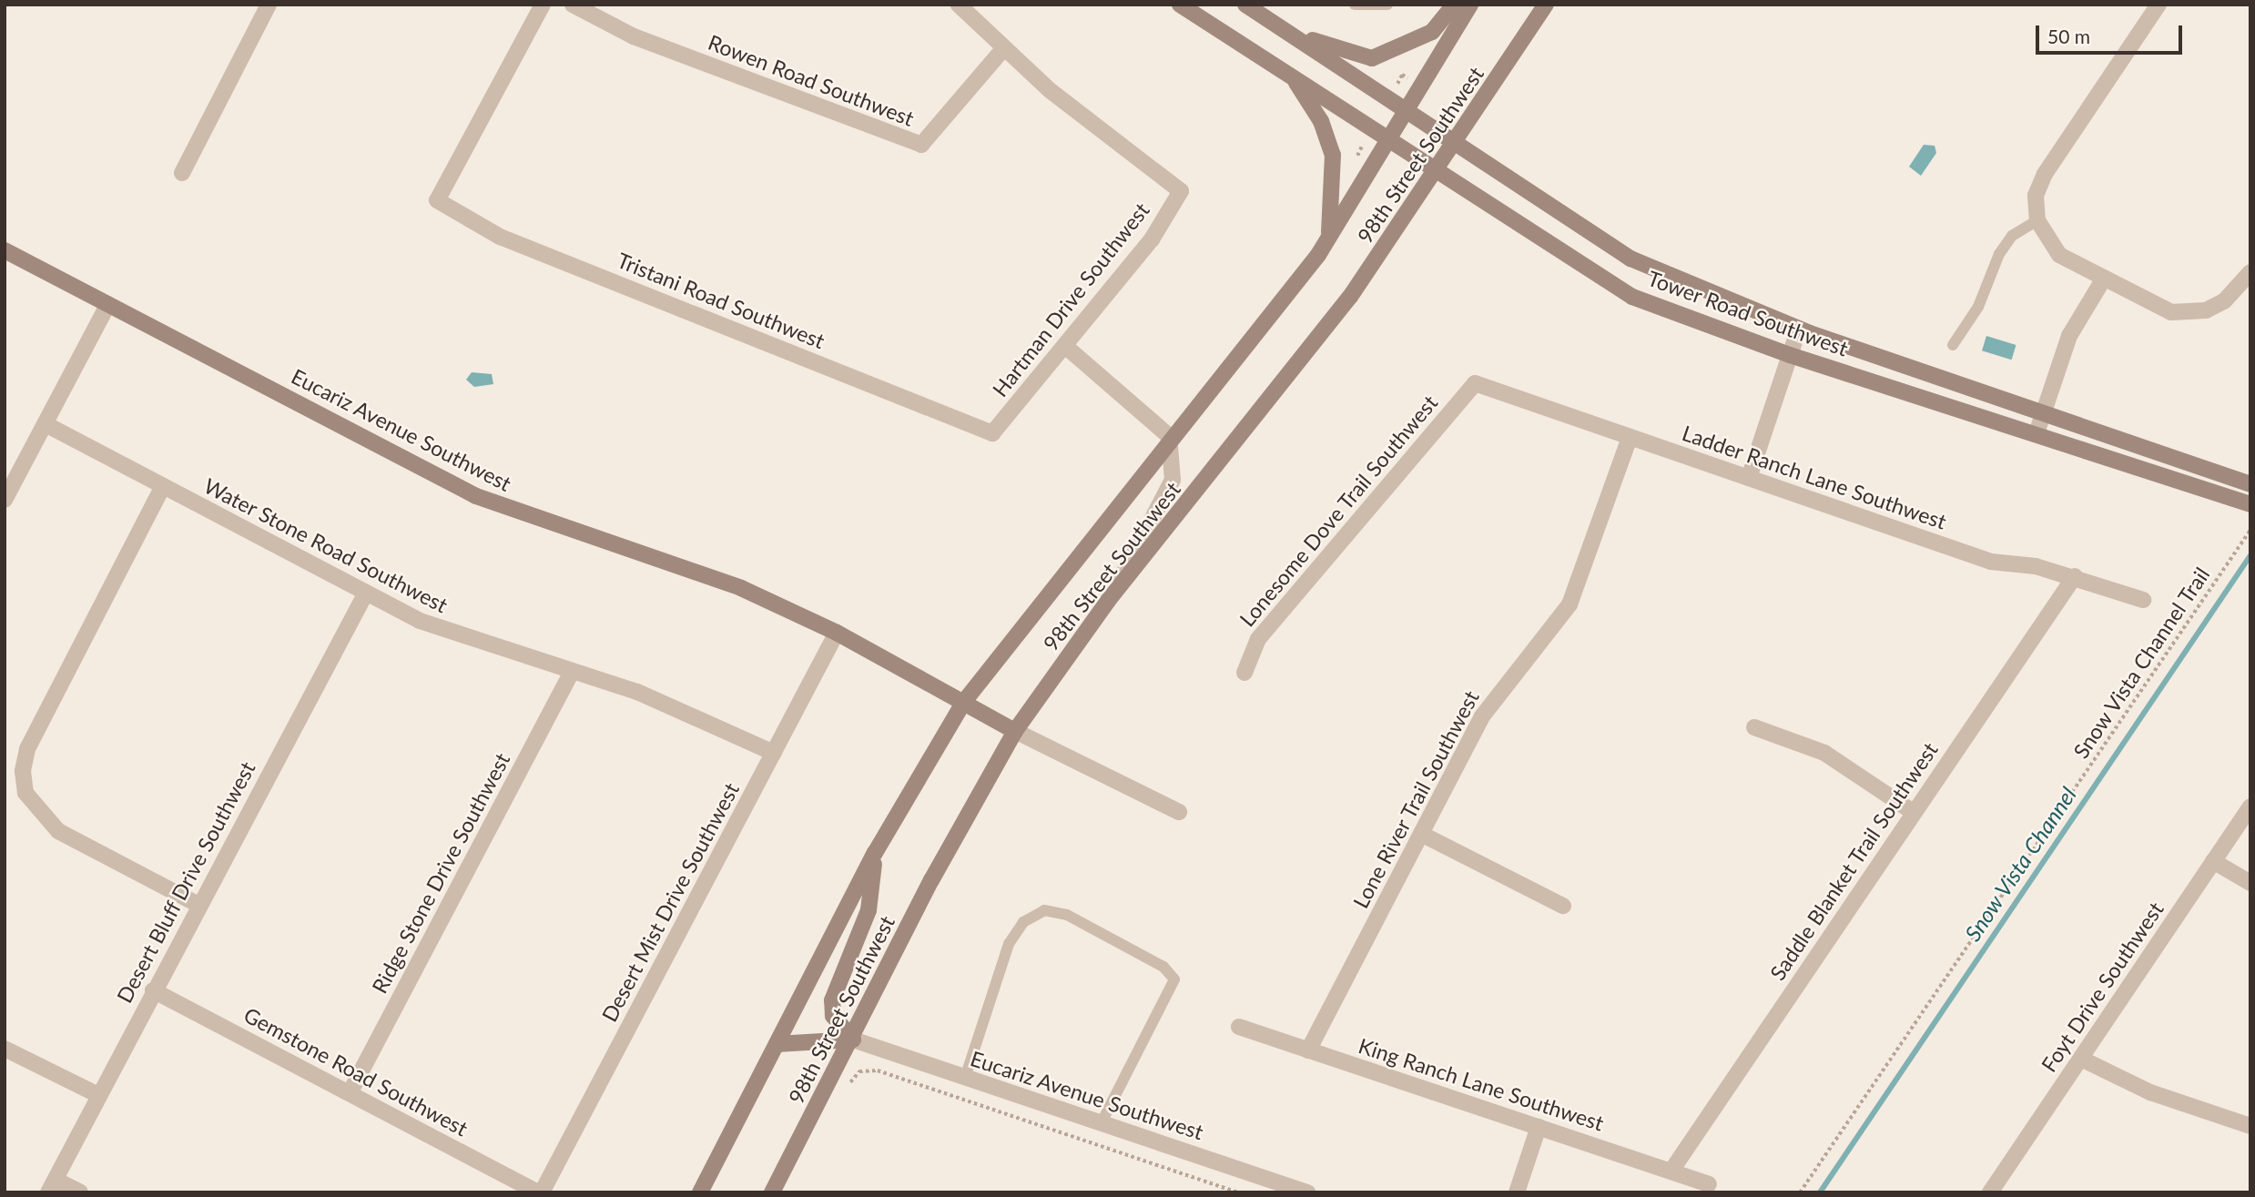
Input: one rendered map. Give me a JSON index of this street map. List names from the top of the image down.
{
  "streets": {
    "street": [
      "Rowen Road Southwest",
      "98th Street Southwest",
      "Hartman Drive Southwest",
      "Tristani Road Southwest",
      "Tower Road Southwest",
      "Eucariz Avenue Southwest",
      "Ladder Ranch Lane Southwest",
      "Lonesome Dove Trail Southwest",
      "Water Stone Road Southwest",
      "Lone River Trail Southwest",
      "Saddle Blanket Trail Southwest",
      "Ridge Stone Drive Southwest",
      "Desert Bluff Drive Southwest",
      "Desert Mist Drive Southwest",
      "Foyt Drive Southwest",
      "Gemstone Road Southwest",
      "King Ranch Lane Southwest"
    ],
    "path": ["Snow Vista Channel Trail"]
  },
  "crossings": [
    ["Rowen Road Southwest", "Hartman Drive Southwest"],
    ["98th Street Southwest", "Tower Road Southwest"],
    ["98th Street Southwest", "Eucariz Avenue Southwest"],
    ["Hartman Drive Southwest", "Tristani Road Southwest"],
    ["Eucariz Avenue Southwest", "Desert Mist Drive Southwest"],
    ["Ladder Ranch Lane Southwest", "Lonesome Dove Trail Southwest"],
    ["Ladder Ranch Lane Southwest", "Lone River Trail Southwest"],
    ["Ladder Ranch Lane Southwest", "Saddle Blanket Trail Southwest"],
    ["Water Stone Road Southwest", "Ridge Stone Drive Southwest"],
    ["Water Stone Road Southwest", "Desert Bluff Drive Southwest"],
    ["Water Stone Road Southwest", "Desert Mist Drive Southwest"],
    ["Lone River Trail Southwest", "King Ranch Lane Southwest"],
    ["Saddle Blanket Trail Southwest", "King Ranch Lane Southwest"],
    ["Ridge Stone Drive Southwest", "Gemstone Road Southwest"],
    ["Desert Bluff Drive Southwest", "Gemstone Road Southwest"],
    ["Desert Mist Drive Southwest", "Gemstone Road Southwest"]
  ],
  "water": ["Snow Vista Channel"],
  "scale_bar": "50 m"
}
